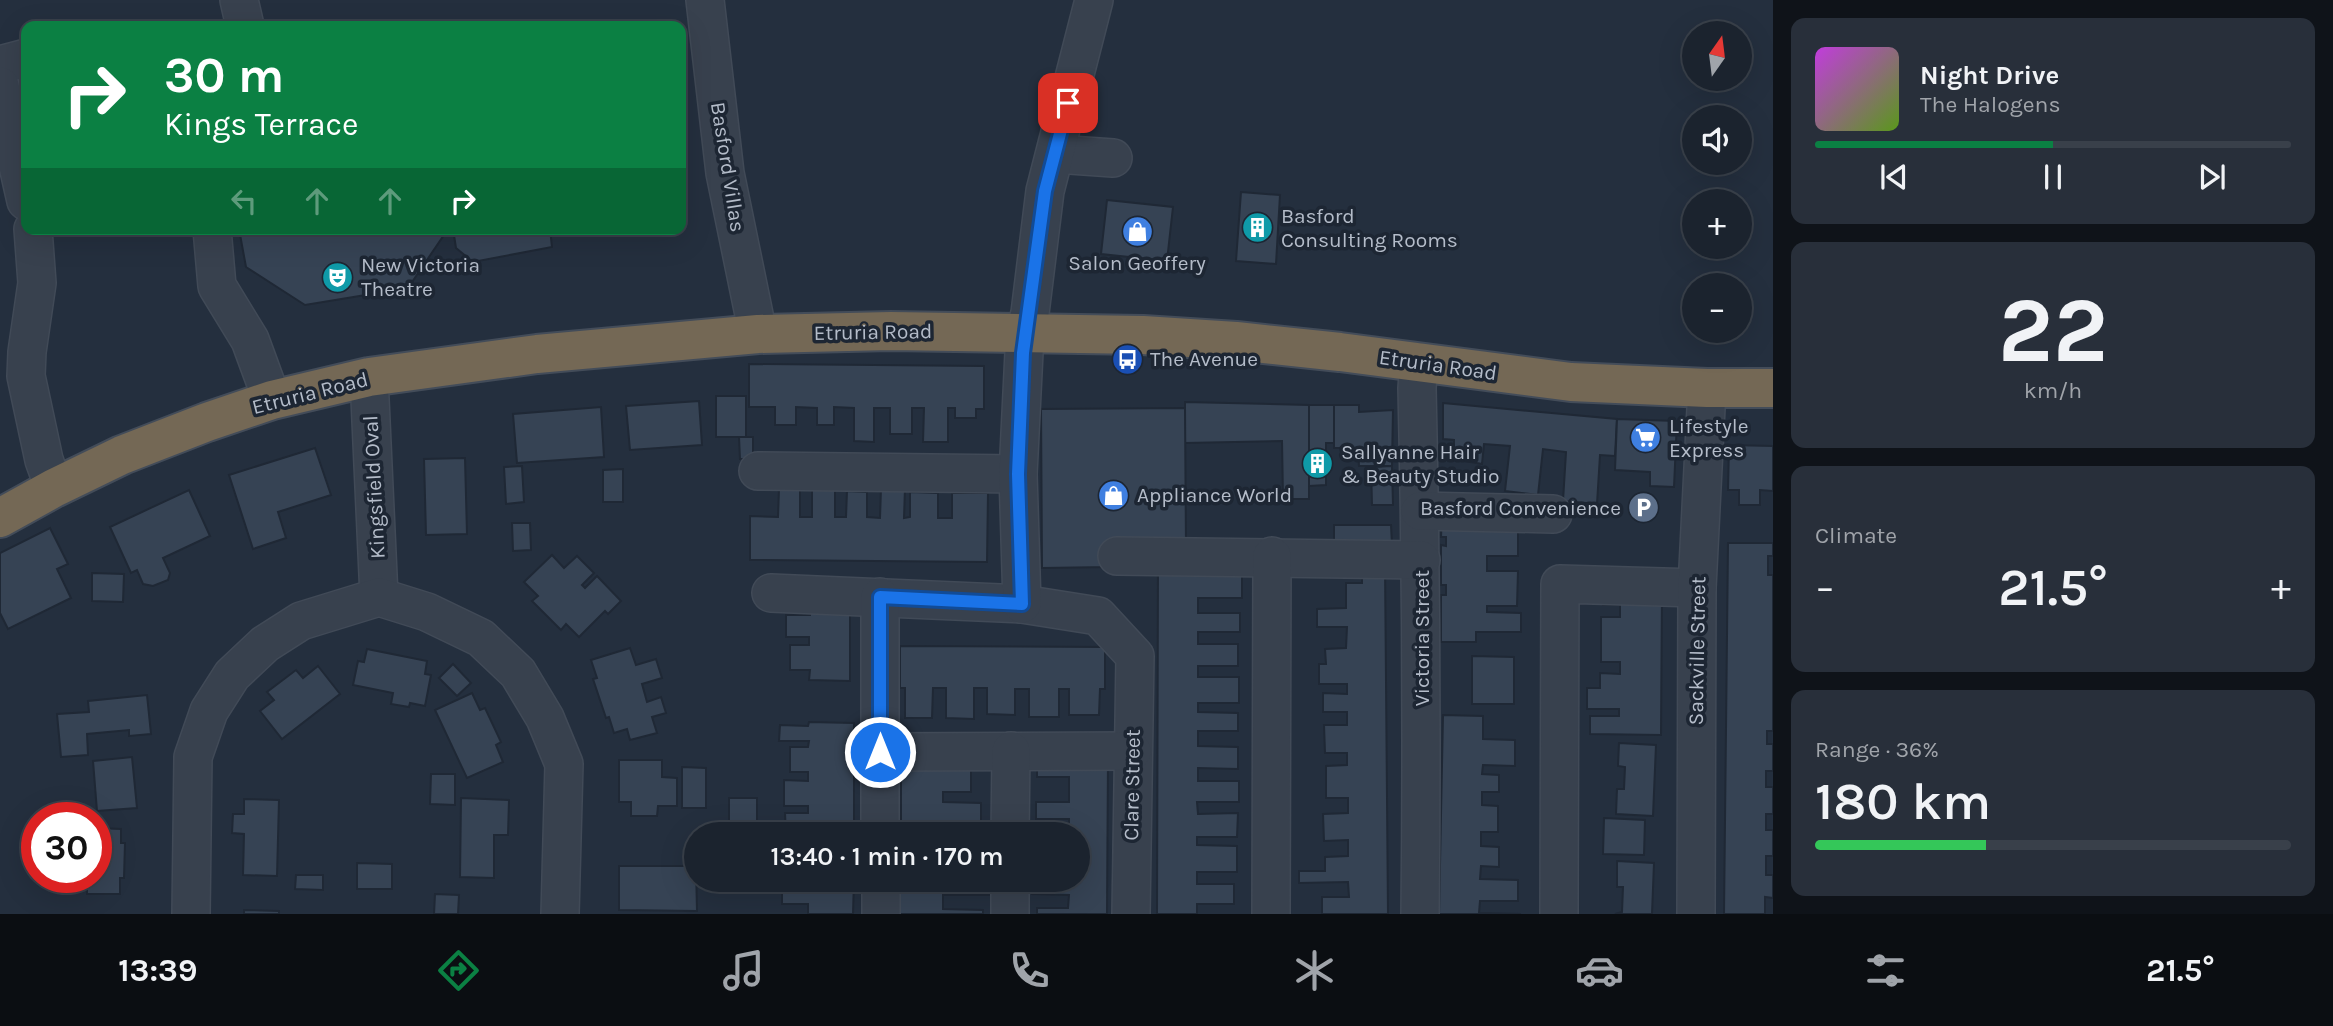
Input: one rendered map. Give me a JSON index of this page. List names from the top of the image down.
{
  "streets": {
    "highway": ["Etruria Road"],
    "street": [
      "Basford Villas",
      "Kingsfield Oval",
      "Victoria Street",
      "Sackville Street",
      "Clare Street"
    ]
  },
  "crossings": [
    ["Basford Villas", "Etruria Road"],
    ["Etruria Road", "Kingsfield Oval"],
    ["Etruria Road", "Victoria Street"],
    ["Etruria Road", "Sackville Street"]
  ],
  "places": {
    "building": ["Basford Consulting Rooms", "Sallyanne Hair & Beauty Studio"],
    "shop": ["Salon Geoffery", "Appliance World"],
    "theatre": ["New Victoria Theatre"],
    "bus stop": ["The Avenue"],
    "supermarket": ["Lifestyle Express"],
    "parking": ["Basford Convenience"]
  },
  "north": "top",
  "page": {
    "map_buttons": ["+", "−"],
    "turn": ["30 m", "Kings Terrace"],
    "song": ["Night Drive", "The Halogens"],
    "tile": [
      ["22", "km/h"],
      "Climate",
      ["Range · 36%", "180 km"]
    ],
    "heat": ["−", "21.5°", "+"],
    "limit": "30",
    "trip": "13:40 · 1 min · 170 m",
    "tabs": ["13:39", "21.5°"]
  }
}
